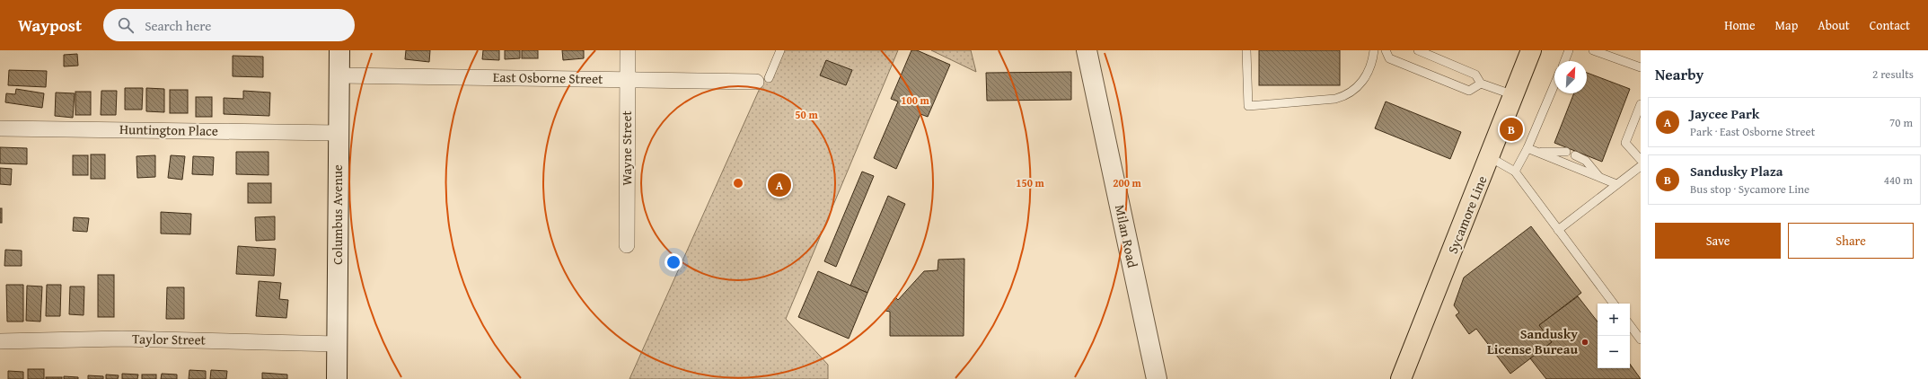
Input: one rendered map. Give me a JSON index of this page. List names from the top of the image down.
{
  "streets": {
    "main road": ["Sycamore Line"],
    "street": [
      "East Osborne Street",
      "Huntington Place",
      "Wayne Street",
      "Columbus Avenue",
      "Milan Road",
      "Taylor Street"
    ]
  },
  "crossings": [
    ["East Osborne Street", "Wayne Street"],
    ["East Osborne Street", "Columbus Avenue"],
    ["Huntington Place", "Columbus Avenue"],
    ["Columbus Avenue", "Taylor Street"]
  ],
  "places": ["Sandusky License Bureau"],
  "north": "top right",
  "page": {
    "header": "Waypost",
    "search": "Search here",
    "nav": [
      "Home",
      "Map",
      "About",
      "Contact"
    ],
    "heading": ["Nearby", "2 results"],
    "list": [
      {
        "mark": "A",
        "name": "Jaycee Park",
        "note": "Park · East Osborne Street",
        "value": "70 m"
      },
      {
        "mark": "B",
        "name": "Sandusky Plaza",
        "note": "Bus stop · Sycamore Line",
        "value": "440 m"
      }
    ],
    "pins": ["B", "A"],
    "buttons": ["Save", "Share"],
    "map_buttons": ["+", "−"]
  },
  "rings": [
    "100 m",
    "50 m",
    "150 m",
    "200 m"
  ]
}
